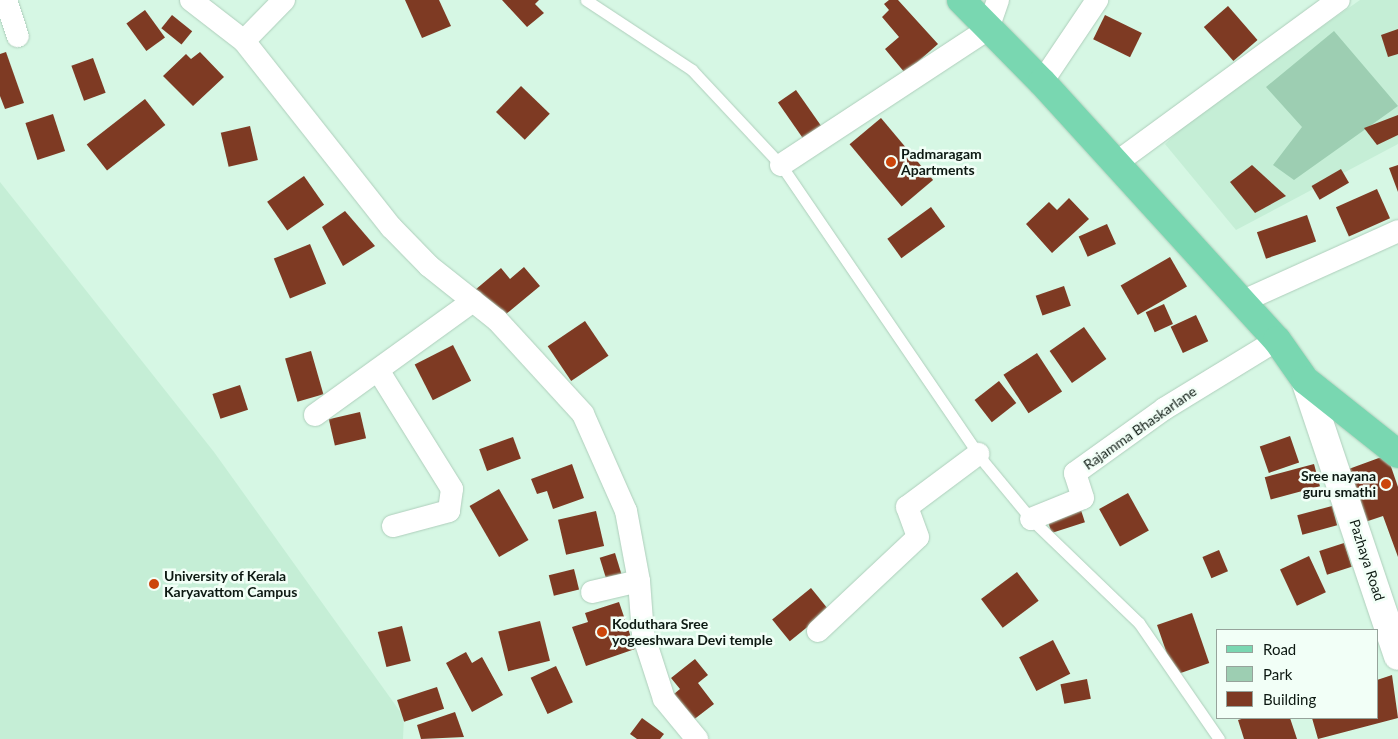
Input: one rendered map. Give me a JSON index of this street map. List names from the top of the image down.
{
  "streets": {
    "street": ["Rajamma Bhaskarlane", "Pazhaya Road"]
  },
  "places": [
    "Padmaragam Apartments",
    "Sree nayana guru smathi",
    "University of Kerala Karyavattom Campus",
    "Koduthara Sree yogeeshwara Devi temple"
  ],
  "legend": ["Road", "Park", "Building"]
}
